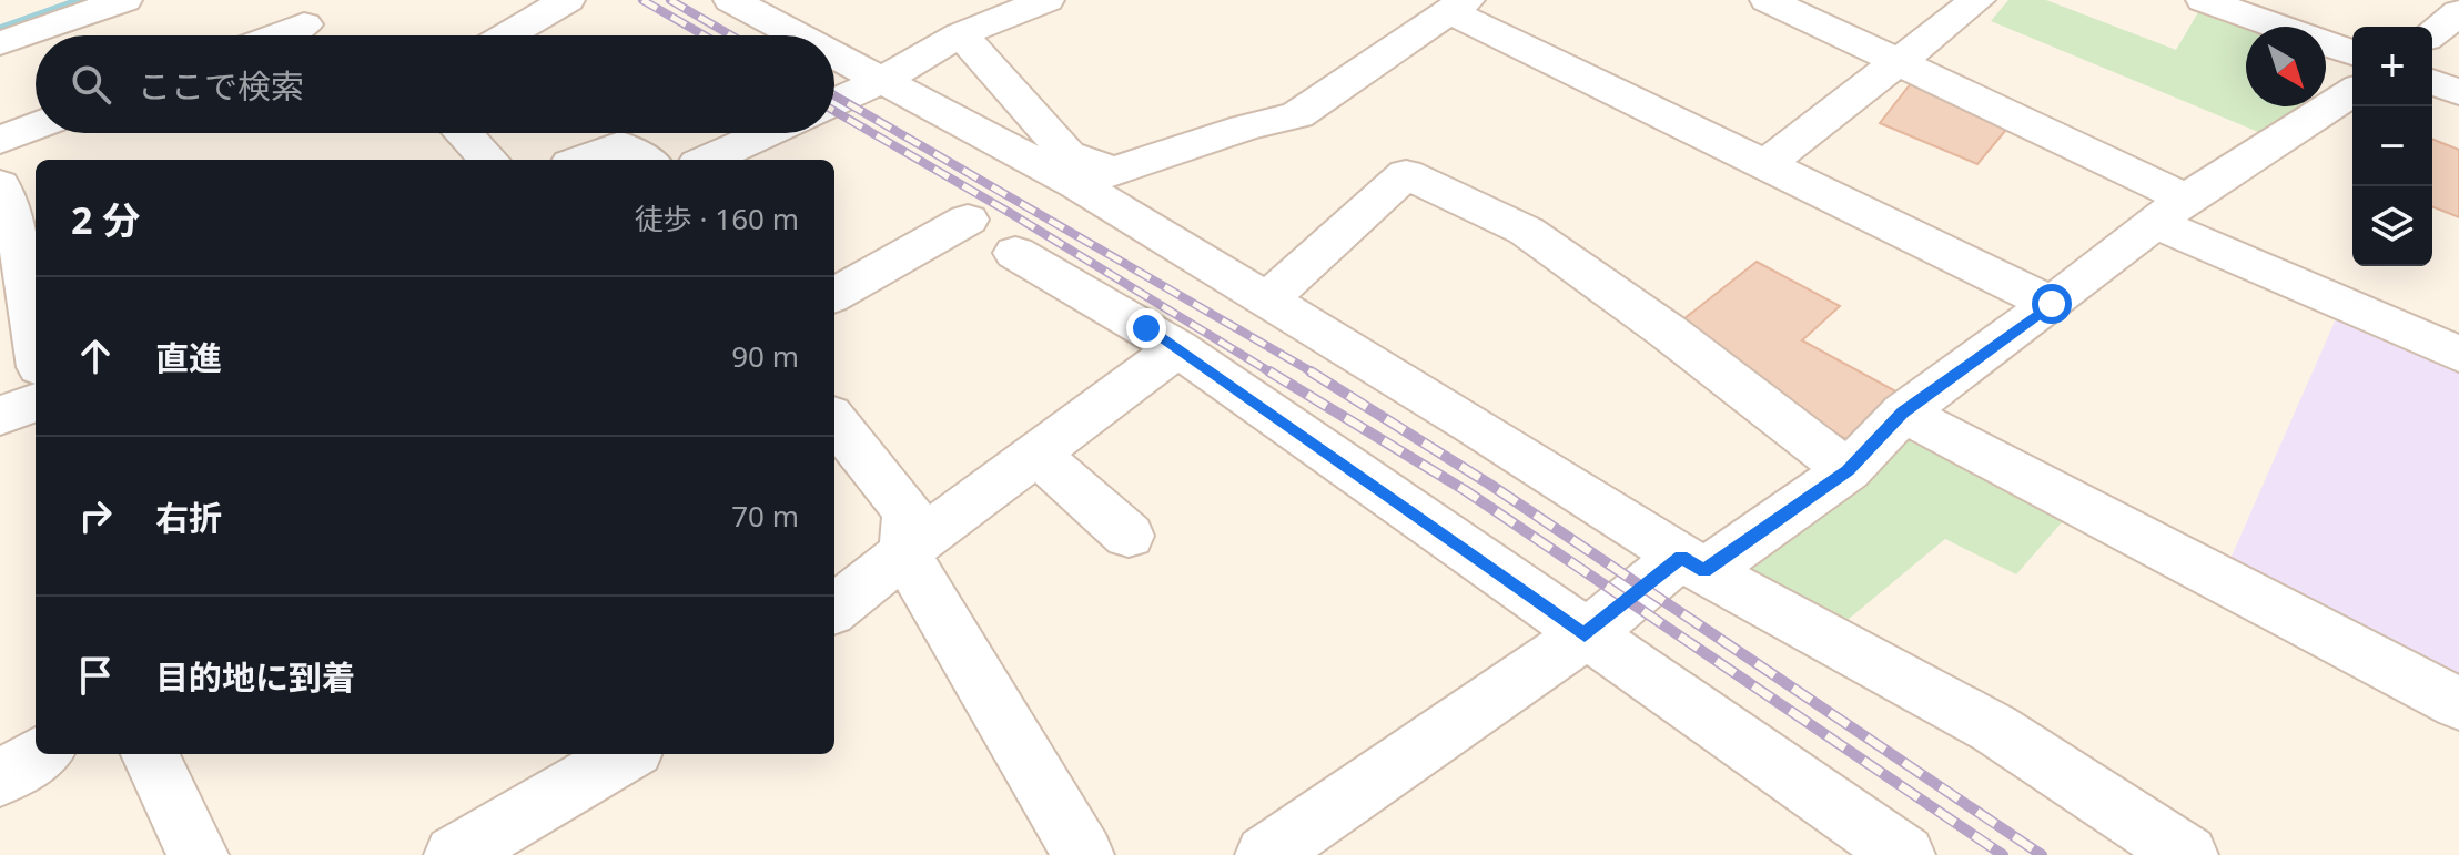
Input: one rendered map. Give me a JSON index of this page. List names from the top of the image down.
{
  "north": "bottom right",
  "page": {
    "map_buttons": ["+", "−"],
    "search": "ここで検索",
    "heading": ["2 分", "徒歩 · 160 m"],
    "list": [
      ["直進", "90 m"],
      ["右折", "70 m"],
      "目的地に到着"
    ]
  }
}
